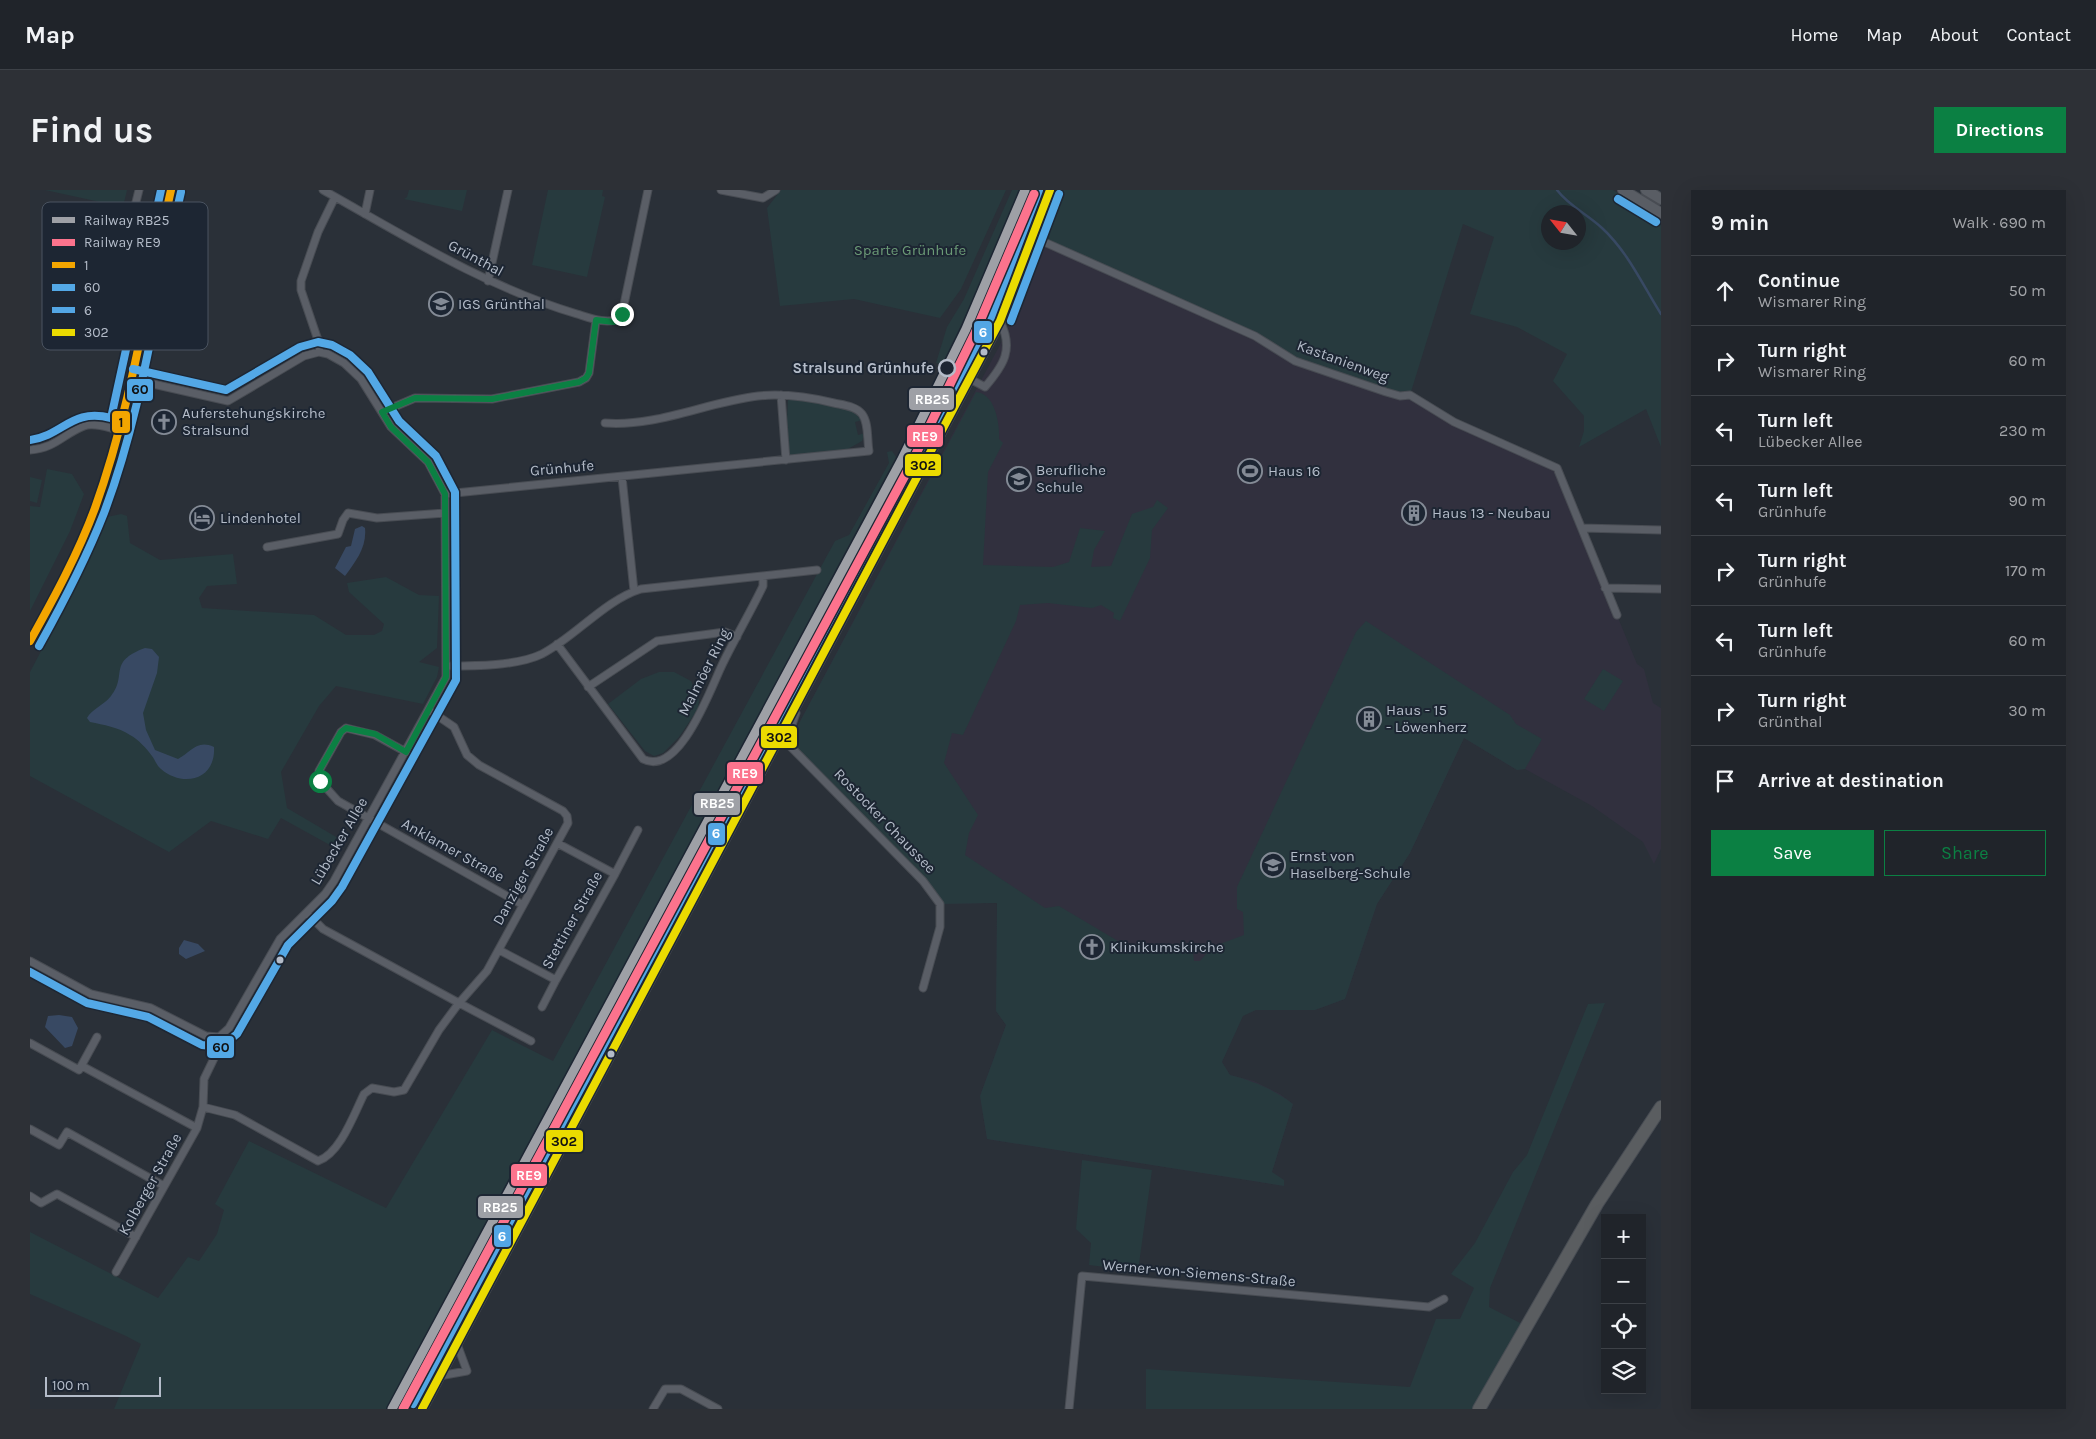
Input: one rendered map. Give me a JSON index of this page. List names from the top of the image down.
{
  "streets": {
    "main road": ["Rostocker Chaussee"],
    "street": [
      "Grünthal",
      "Kastanienweg",
      "Grünhufe",
      "Malmöer Ring",
      "Lübecker Allee",
      "Anklamer Straße",
      "Danziger Straße",
      "Stettiner Straße",
      "Kolberger Straße",
      "Werner-von-Siemens-Straße"
    ]
  },
  "crossings": [
    ["Kastanienweg", "Rostocker Chaussee"],
    ["Grünhufe", "Lübecker Allee"],
    ["Lübecker Allee", "Anklamer Straße"],
    ["Lübecker Allee", "Danziger Straße"],
    ["Lübecker Allee", "Kolberger Straße"],
    ["Anklamer Straße", "Danziger Straße"],
    ["Danziger Straße", "Stettiner Straße"],
    ["Danziger Straße", "Kolberger Straße"]
  ],
  "parks": ["Sparte Grünhufe"],
  "places": {
    "school or university": ["IGS Grünthal", "Berufliche Schule", "Ernst von Haselberg-Schule"],
    "other": ["Stralsund Grünhufe"],
    "church": ["Auferstehungskirche Stralsund", "Klinikumskirche"],
    "sports": ["Haus 16"],
    "building": ["Haus 13 - Neubau", "Haus - 15 - Löwenherz"],
    "hotel": ["Lindenhotel"]
  },
  "lines": [
    "rail line RB25",
    "transit line 1",
    "transit line 6",
    "transit line 302",
    "transit line 60",
    "rail line RE9"
  ],
  "legend": [
    "Railway RB25",
    "Railway RE9",
    "1",
    "60",
    "6",
    "302"
  ],
  "scale_bar": "100 m",
  "north": "top left",
  "page": {
    "header": "Map",
    "nav": [
      "Home",
      "Map",
      "About",
      "Contact"
    ],
    "buttons": [
      "Directions",
      ["Save", "Share"]
    ],
    "title": "Find us",
    "heading": ["9 min", "Walk · 690 m"],
    "list": [
      ["Continue", "Wismarer Ring", "50 m"],
      ["Turn right", "Wismarer Ring", "60 m"],
      ["Turn left", "Lübecker Allee", "230 m"],
      ["Turn left", "Grünhufe", "90 m"],
      ["Turn right", "Grünhufe", "170 m"],
      ["Turn left", "Grünhufe", "60 m"],
      ["Turn right", "Grünthal", "30 m"],
      "Arrive at destination"
    ],
    "map_buttons": ["+", "−"],
    "scale": "100 m"
  }
}
